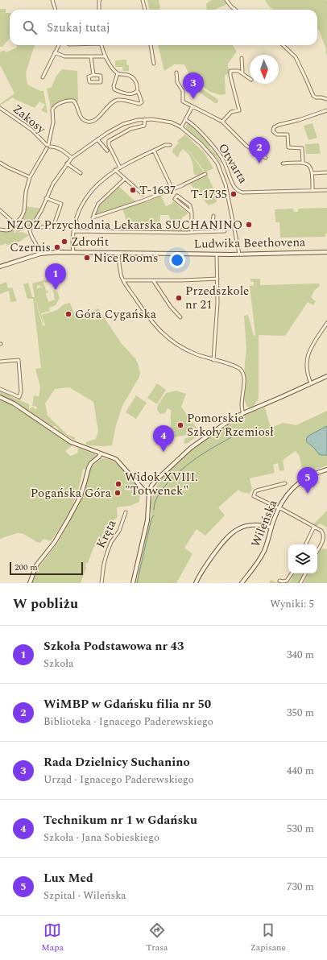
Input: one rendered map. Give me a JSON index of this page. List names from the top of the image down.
{
  "streets": {
    "street": [
      "Zakosy",
      "Otwarta",
      "Ludwika Beethovena",
      "Wileńska",
      "Kręta"
    ]
  },
  "places": [
    "T-1637",
    "T-1735",
    "NZOZ Przychodnia Lekarska SUCHANINO",
    "Zdrofit",
    "Czernis",
    "Nice Rooms",
    "Przedszkole nr 21",
    "Góra Cygańska",
    "Pomorskie Szkoły Rzemiosł",
    "Widok XVIII. \"Totwenek\"",
    "Pogańska Góra"
  ],
  "scale_bar": "200 m",
  "north": "bottom",
  "page": {
    "search": "Szukaj tutaj",
    "pins": [
      "3",
      "2",
      "1",
      "4",
      "5"
    ],
    "scale": "200 m",
    "heading": ["W pobliżu", "Wyniki: 5"],
    "list": [
      {
        "mark": "1",
        "name": "Szkoła Podstawowa nr 43",
        "note": "Szkoła",
        "value": "340 m"
      },
      {
        "mark": "2",
        "name": "WiMBP w Gdańsku filia nr 50",
        "note": "Biblioteka · Ignacego Paderewskiego",
        "value": "350 m"
      },
      {
        "mark": "3",
        "name": "Rada Dzielnicy Suchanino",
        "note": "Urząd · Ignacego Paderewskiego",
        "value": "440 m"
      },
      {
        "mark": "4",
        "name": "Technikum nr 1 w Gdańsku",
        "note": "Szkoła · Jana Sobieskiego",
        "value": "530 m"
      },
      {
        "mark": "5",
        "name": "Lux Med",
        "note": "Szpital · Wileńska",
        "value": "730 m"
      }
    ],
    "nav": ["Mapa", "Trasa", "Zapisane"]
  }
}
